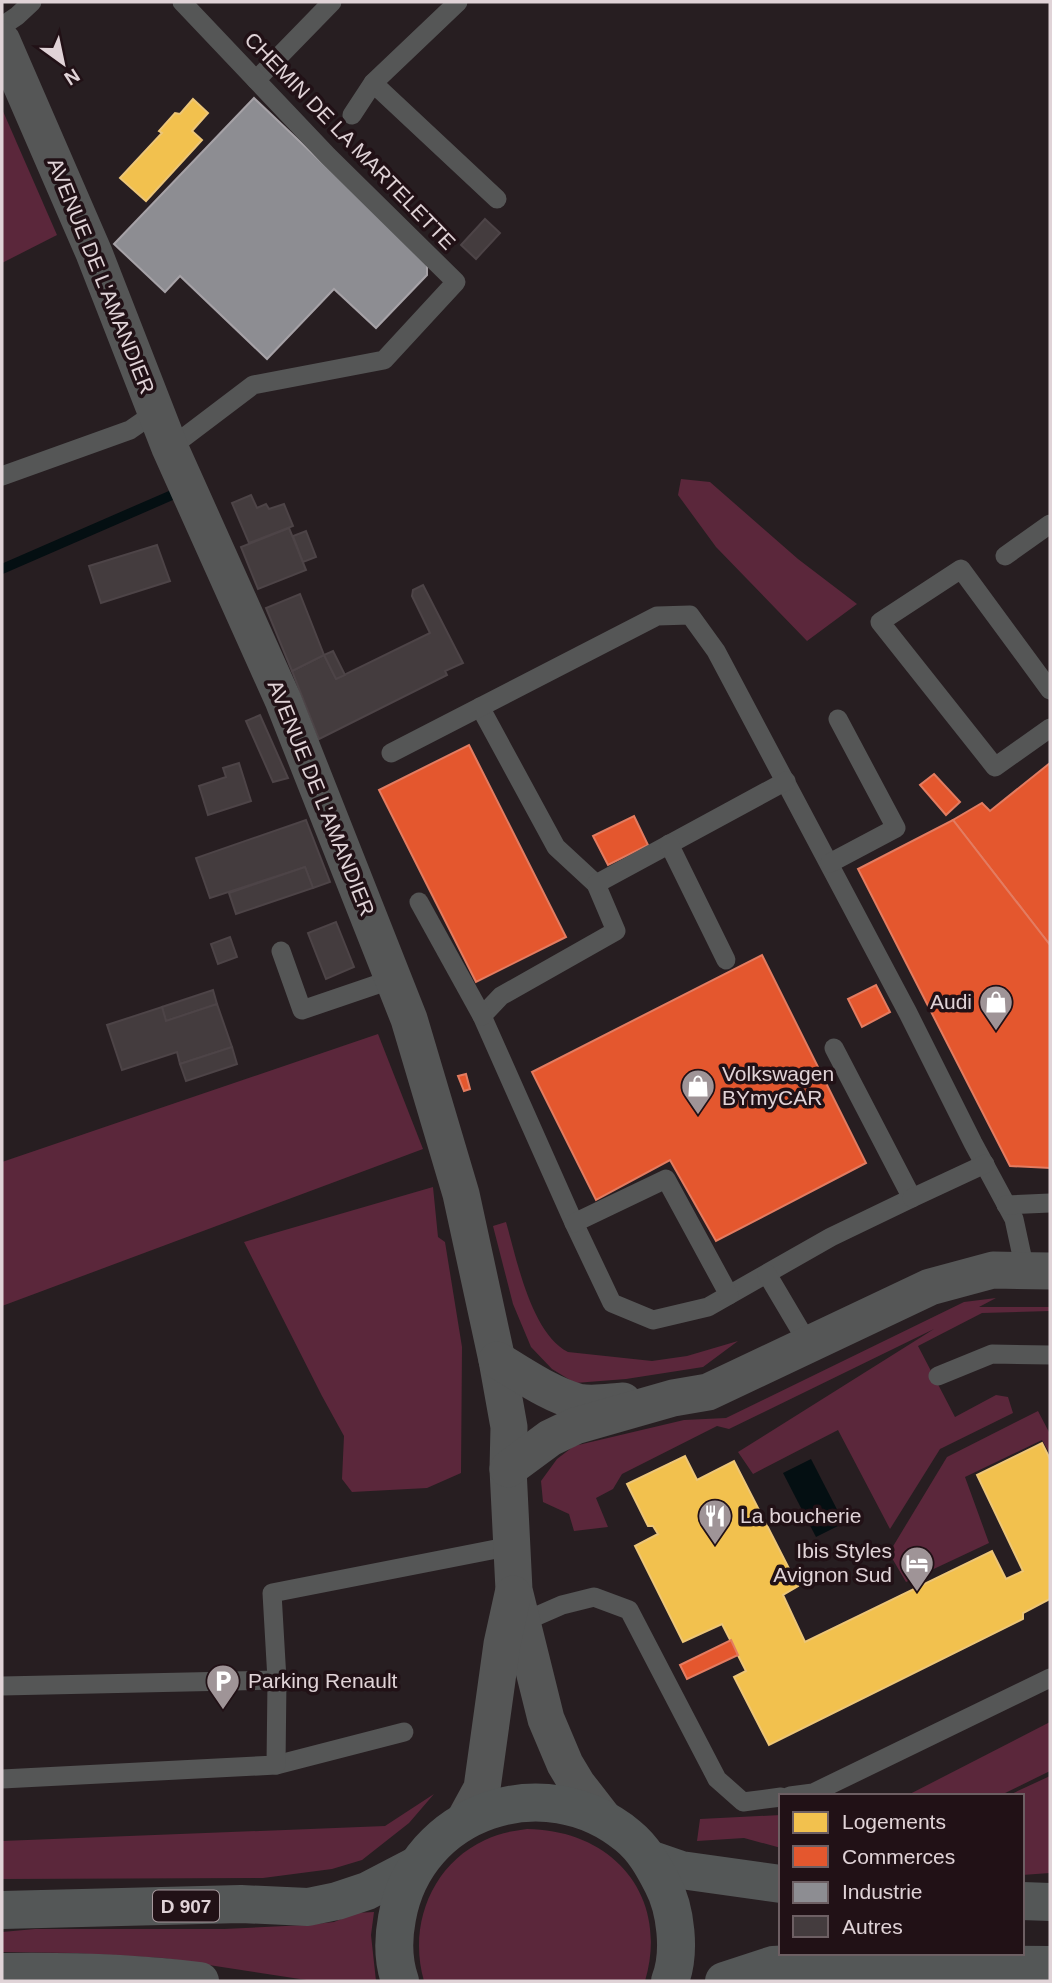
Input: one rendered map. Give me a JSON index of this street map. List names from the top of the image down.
{
  "streets": {
    "main road": ["D 907"],
    "street": ["AVENUE DE L'AMANDIER"],
    "lane": ["CHEMIN DE LA MARTELETTE"]
  },
  "crossings": [
    ["CHEMIN DE LA MARTELETTE", "AVENUE DE L'AMANDIER"]
  ],
  "places": {
    "shop": ["Audi", "Volkswagen BYmyCAR"],
    "restaurant": ["La boucherie"],
    "hotel": ["Ibis Styles Avignon Sud"],
    "parking": ["Parking Renault"]
  },
  "legend": [
    "Logements",
    "Commerces",
    "Industrie",
    "Autres"
  ],
  "north": "bottom right"
}
